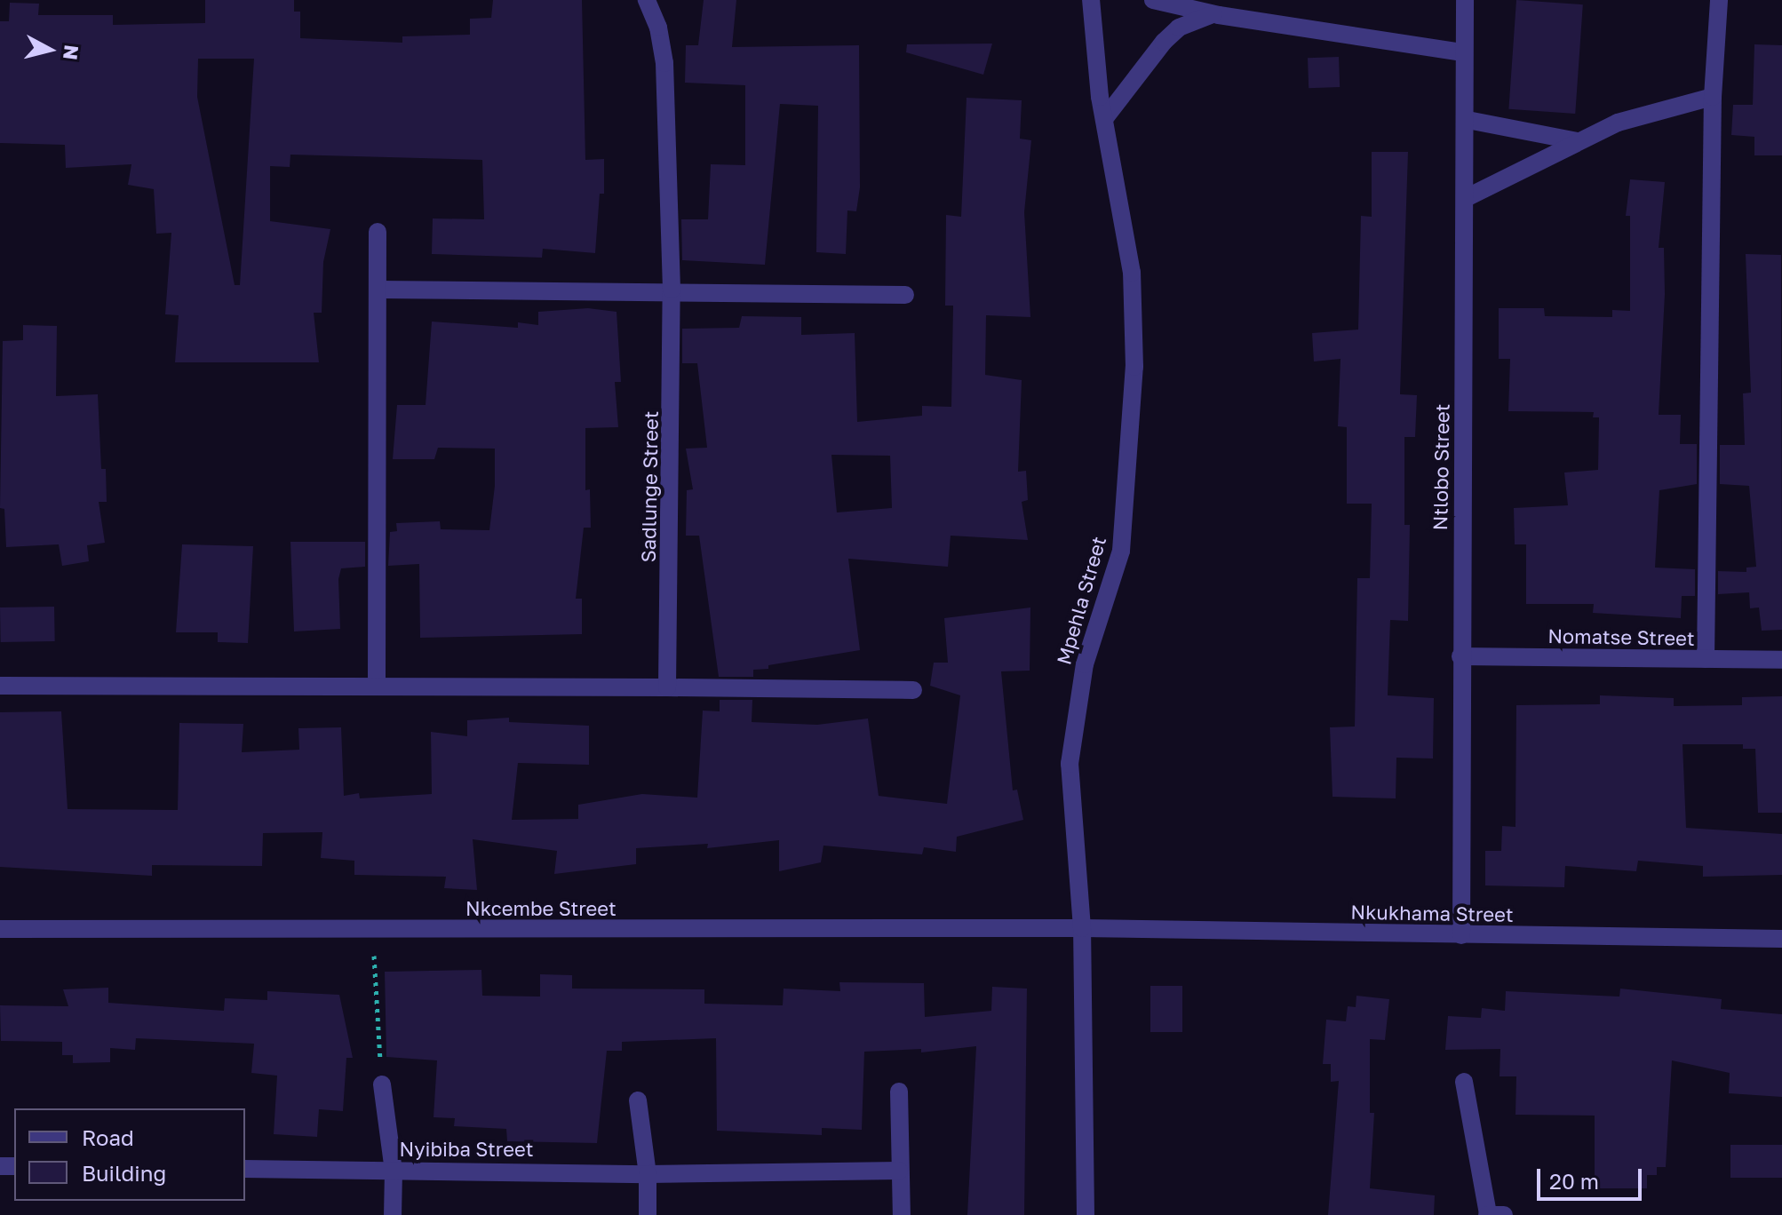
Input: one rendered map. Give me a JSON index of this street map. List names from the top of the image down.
{
  "streets": {
    "street": [
      "Ntlobo Street",
      "Sadlunge Street",
      "Mpehla Street",
      "Nomatse Street",
      "Nkcembe Street",
      "Nkukhama Street",
      "Nyibiba Street"
    ]
  },
  "crossings": [
    ["Ntlobo Street", "Nomatse Street"],
    ["Ntlobo Street", "Nkukhama Street"],
    ["Mpehla Street", "Nkcembe Street"],
    ["Mpehla Street", "Nkukhama Street"],
    ["Nkcembe Street", "Nkukhama Street"]
  ],
  "legend": ["Road", "Building"],
  "scale_bar": "20 m",
  "north": "right"
}
